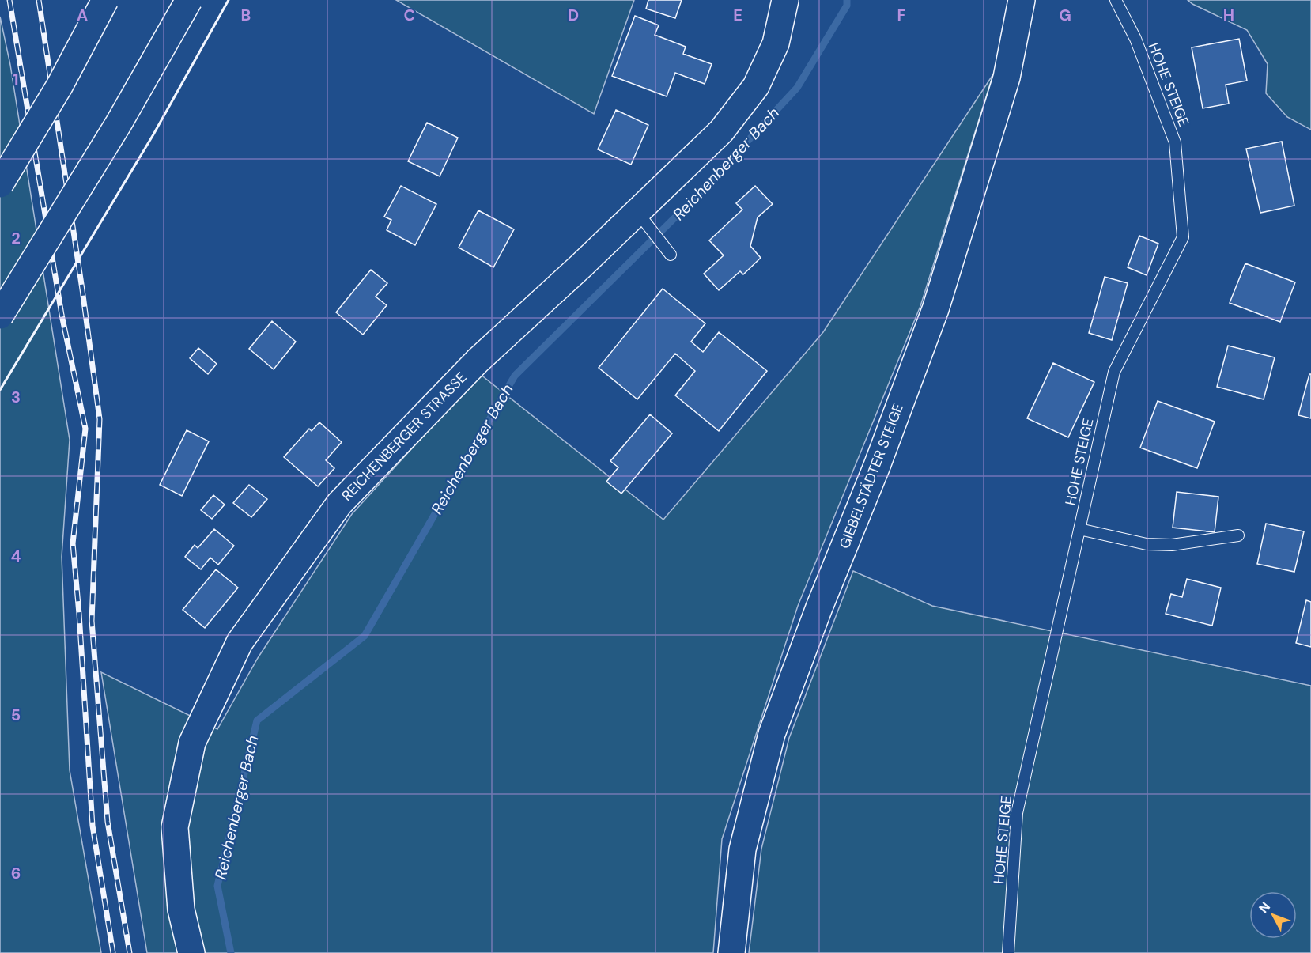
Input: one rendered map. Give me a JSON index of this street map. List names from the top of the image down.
{
  "streets": {
    "main road": ["REICHENBERGER STRASSE", "GIEBELSTÄDTER STEIGE"],
    "lane": ["HOHE STEIGE"]
  },
  "water": ["Reichenberger Bach"],
  "north": "top left",
  "grid": {
    "columns": [
      "A",
      "B",
      "C",
      "D",
      "E",
      "F",
      "G",
      "H"
    ],
    "rows": [
      "1",
      "2",
      "3",
      "4",
      "5",
      "6"
    ]
  }
}
